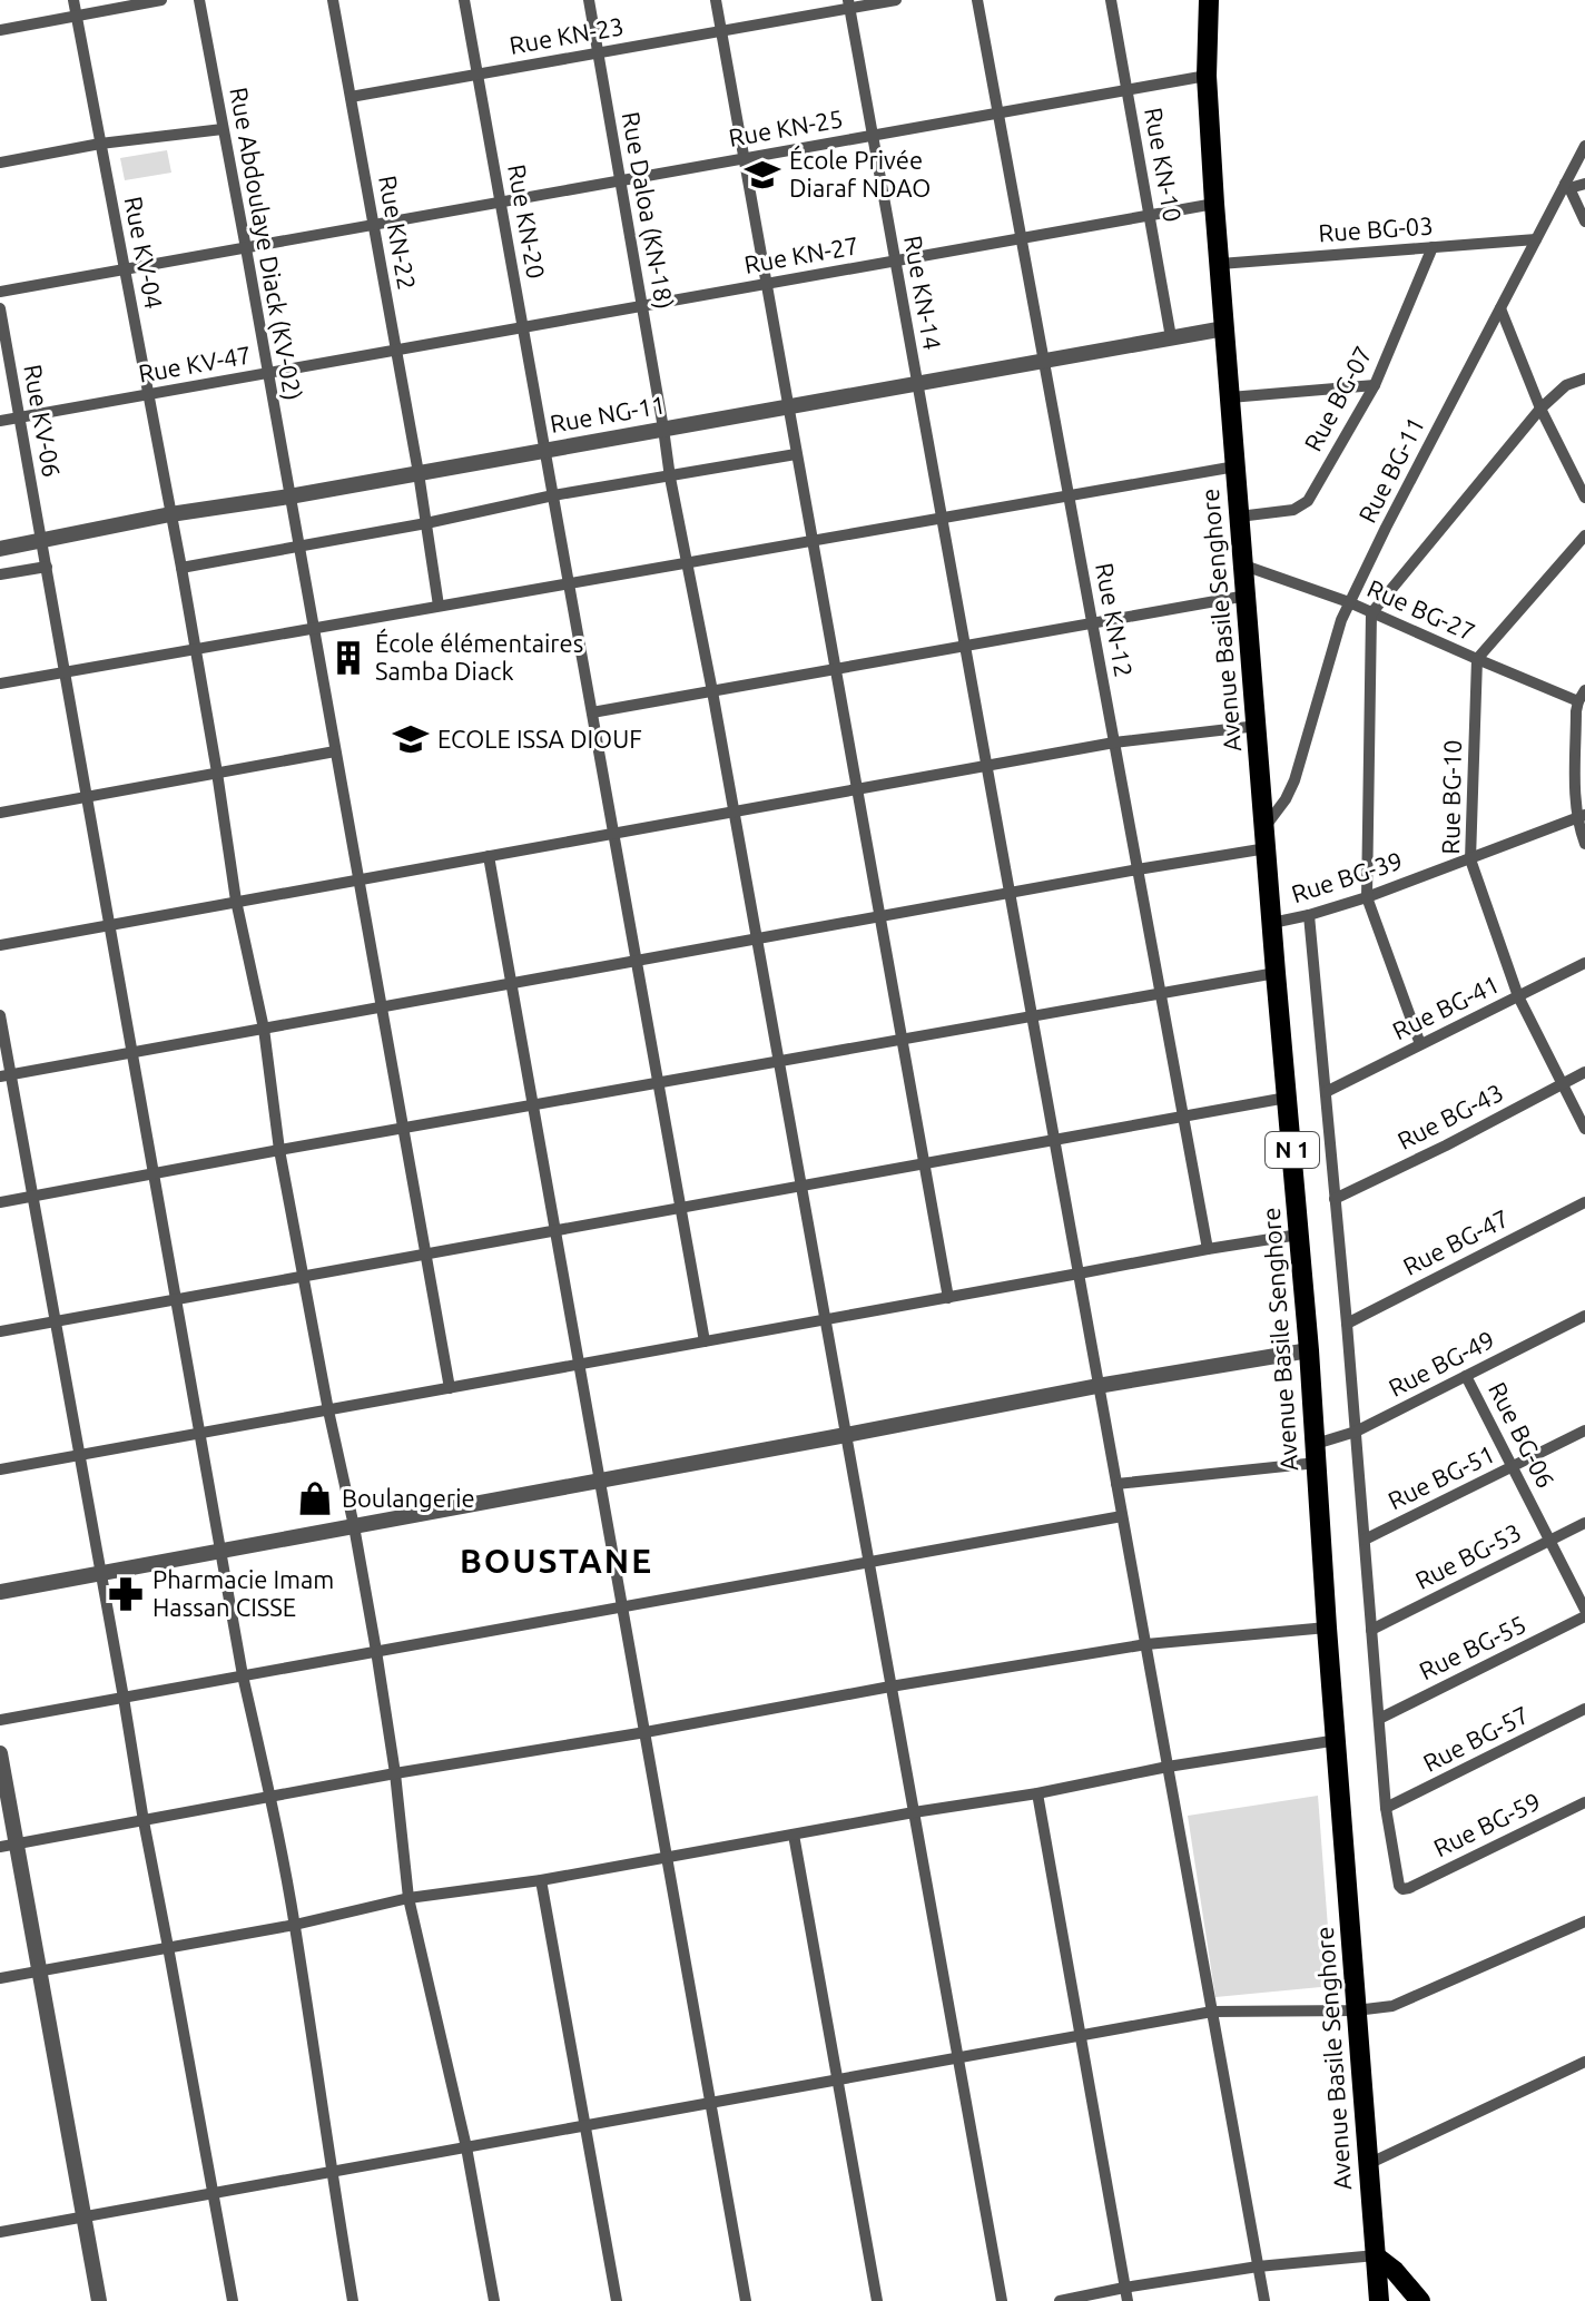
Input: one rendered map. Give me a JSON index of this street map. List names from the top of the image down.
{
  "streets": {
    "highway": ["Avenue Basile Senghore", "N 1"],
    "street": [
      "Rue KN-23",
      "Rue KN-25",
      "Rue KN-10",
      "Rue Daloa (KN-18)",
      "Rue KN-20",
      "Rue BG-03",
      "Rue KN-22",
      "Rue Abdoulaye Diack (KV-02)",
      "Rue KV-04",
      "Rue KN-27",
      "Rue KN-14",
      "Rue KV-47",
      "Rue BG-07",
      "Rue NG-11",
      "Rue KV-06",
      "Rue BG-11",
      "Rue BG-27",
      "Rue KN-12",
      "Rue BG-10",
      "Rue BG-39",
      "Rue BG-41",
      "Rue BG-43",
      "Rue BG-47",
      "Rue BG-49",
      "Rue BG-06",
      "Rue BG-51",
      "Rue BG-53",
      "Rue BG-55",
      "Rue BG-57",
      "Rue BG-59"
    ]
  },
  "crossings": [
    ["Rue KN-23", "Rue Daloa (KN-18)"],
    ["Rue KN-23", "Rue KN-20"],
    ["Rue KN-23", "Rue KN-22"],
    ["Rue KN-23", "Rue KN-14"],
    ["Rue KN-25", "Rue KN-10"],
    ["Rue KN-25", "Rue Daloa (KN-18)"],
    ["Rue KN-25", "Rue KN-20"],
    ["Rue KN-25", "Rue KN-22"],
    ["Rue KN-25", "Rue Abdoulaye Diack (KV-02)"],
    ["Rue KN-25", "Rue KV-04"],
    ["Rue KN-25", "Rue KN-14"],
    ["Rue KN-25", "Rue KN-12"],
    ["Rue KN-25", "Avenue Basile Senghore"],
    ["Rue KN-10", "Rue KN-27"],
    ["Rue KN-10", "Rue NG-11"],
    ["Rue Daloa (KN-18)", "Rue KN-27"],
    ["Rue Daloa (KN-18)", "Rue NG-11"],
    ["Rue KN-20", "Rue KN-27"],
    ["Rue KN-20", "Rue NG-11"],
    ["Rue BG-03", "Rue BG-07"],
    ["Rue BG-03", "Rue BG-11"],
    ["Rue BG-03", "Avenue Basile Senghore"],
    ["Rue KN-22", "Rue KN-27"],
    ["Rue KN-22", "Rue KV-47"],
    ["Rue KN-22", "Rue NG-11"],
    ["Rue Abdoulaye Diack (KV-02)", "Rue KV-47"],
    ["Rue Abdoulaye Diack (KV-02)", "Rue NG-11"],
    ["Rue KV-04", "Rue KV-47"],
    ["Rue KV-04", "Rue NG-11"],
    ["Rue KN-27", "Rue KN-14"],
    ["Rue KN-27", "Rue KV-47"],
    ["Rue KN-27", "Rue KN-12"],
    ["Rue KN-27", "Avenue Basile Senghore"],
    ["Rue KN-14", "Rue NG-11"],
    ["Rue KN-14", "Rue BG-49"],
    ["Rue KV-47", "Rue KV-06"],
    ["Rue BG-07", "Avenue Basile Senghore"],
    ["Rue NG-11", "Rue KV-06"],
    ["Rue NG-11", "Rue KN-12"],
    ["Rue NG-11", "Avenue Basile Senghore"],
    ["Rue BG-11", "Rue BG-27"],
    ["Rue BG-11", "Avenue Basile Senghore"],
    ["Rue BG-27", "Avenue Basile Senghore"],
    ["Rue BG-27", "Rue BG-10"],
    ["Avenue Basile Senghore", "Rue BG-39"],
    ["Avenue Basile Senghore", "Rue BG-49"],
    ["Rue BG-10", "Rue BG-39"],
    ["Rue BG-10", "Rue BG-41"],
    ["Rue BG-10", "Rue BG-43"],
    ["Rue BG-49", "Rue BG-06"],
    ["Rue BG-06", "Rue BG-51"],
    ["Rue BG-06", "Rue BG-53"],
    ["Rue BG-06", "Rue BG-55"],
    ["Rue BG-57", "Rue BG-59"]
  ],
  "districts": ["BOUSTANE"],
  "places": {
    "school or university": ["École Privée Diaraf NDAO", "ECOLE ISSA DIOUF"],
    "building": ["École élémentaires Samba Diack"],
    "shop": ["Boulangerie"],
    "pharmacy": ["Pharmacie Imam Hassan CISSE"]
  }
}
